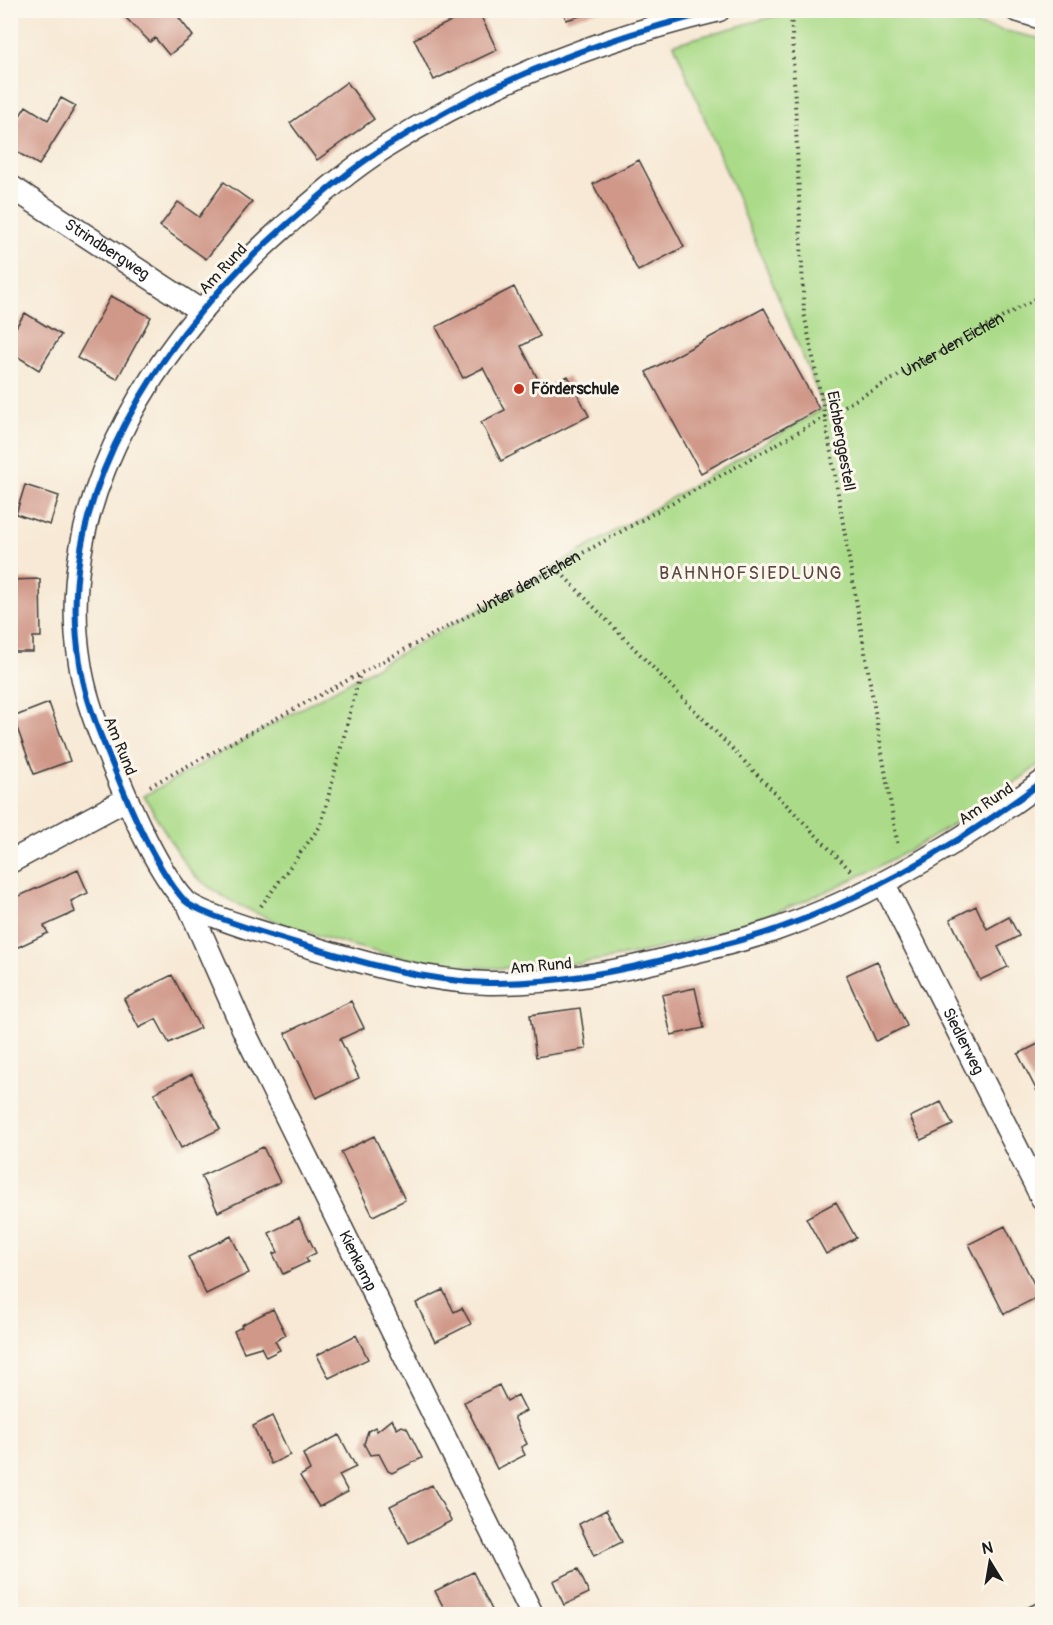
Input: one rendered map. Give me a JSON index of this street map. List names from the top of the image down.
{
  "streets": {
    "street": [
      "Strindbergweg",
      "Am Rund",
      "Siedlerweg",
      "Kienkamp"
    ],
    "path": ["Unter den Eichen", "Eichberggestell"]
  },
  "crossings": [
    ["Strindbergweg", "Am Rund"],
    ["Am Rund", "Unter den Eichen"],
    ["Am Rund", "Eichberggestell"],
    ["Am Rund", "Siedlerweg"],
    ["Am Rund", "Kienkamp"],
    ["Unter den Eichen", "Eichberggestell"]
  ],
  "districts": ["BAHNHOFSIEDLUNG"],
  "places": ["Förderschule"],
  "north": "top"
}
